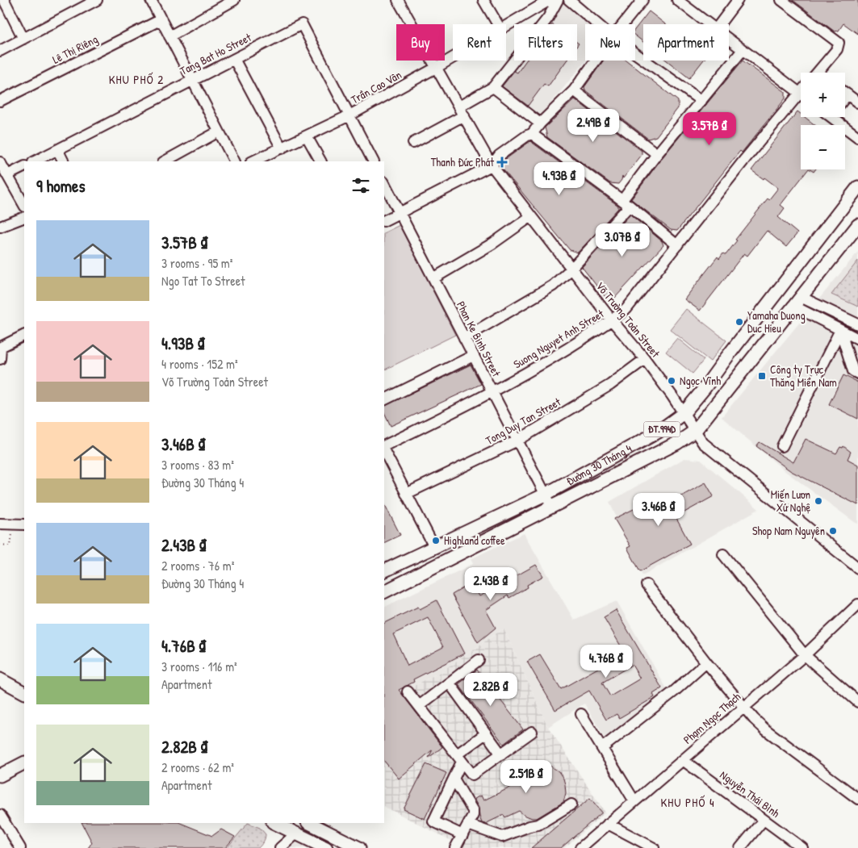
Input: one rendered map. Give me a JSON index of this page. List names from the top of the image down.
{
  "streets": {
    "main road": ["ĐT.994D", "Đường 30 Tháng 4"],
    "street": [
      "Lê Thị Riêng",
      "Tang Bat Ho Street",
      "Trần Cao Vân",
      "Võ Trường Toản Street",
      "Phan Ke Binh Street",
      "Suong Nguyet Anh Street",
      "Tong Duy Tan Street",
      "Phạm Ngọc Thạch",
      "Nguyễn Thái Bình"
    ]
  },
  "crossings": [
    ["Tang Bat Ho Street", "Trần Cao Vân"],
    ["Trần Cao Vân", "Võ Trường Toản Street"],
    ["Võ Trường Toản Street", "Suong Nguyet Anh Street"],
    ["Võ Trường Toản Street", "Tong Duy Tan Street"],
    ["Võ Trường Toản Street", "Đường 30 Tháng 4"],
    ["Phan Ke Binh Street", "Suong Nguyet Anh Street"],
    ["Phan Ke Binh Street", "Tong Duy Tan Street"],
    ["Phan Ke Binh Street", "Đường 30 Tháng 4"],
    ["Phạm Ngọc Thạch", "Nguyễn Thái Bình"]
  ],
  "districts": ["KHU PHỐ 2", "KHU PHỐ 4"],
  "places": {
    "health": ["Thanh Đức Phát"],
    "other": [
      "Yamaha Duong Duc Hieu",
      "Ngọc Vĩnh",
      "Miến Lươn Xứ Nghệ",
      "Shop Nam Nguyên",
      "Highland coffee"
    ],
    "transit": ["Công ty Trực Thăng Miền Nam"]
  },
  "page": {
    "chip": [
      "Buy",
      "Rent",
      "Filters",
      "New",
      "Apartment"
    ],
    "map_buttons": ["+", "−"],
    "price": [
      "2.49B ₫",
      "3.57B ₫",
      "4.93B ₫",
      "3.07B ₫",
      "3.46B ₫",
      "2.43B ₫",
      "4.76B ₫",
      "2.82B ₫",
      "2.51B ₫"
    ],
    "heading": "9 homes",
    "list": [
      {
        "name": "3.57B ₫",
        "note": "3 rooms · 95 m² · Ngo Tat To Street"
      },
      {
        "name": "4.93B ₫",
        "note": "4 rooms · 152 m² · Võ Trường Toản Street"
      },
      {
        "name": "3.46B ₫",
        "note": "3 rooms · 83 m² · Đường 30 Tháng 4"
      },
      {
        "name": "2.43B ₫",
        "note": "2 rooms · 76 m² · Đường 30 Tháng 4"
      },
      {
        "name": "4.76B ₫",
        "note": "3 rooms · 116 m² · Apartment"
      },
      {
        "name": "2.82B ₫",
        "note": "2 rooms · 62 m² · Apartment"
      }
    ]
  }
}
